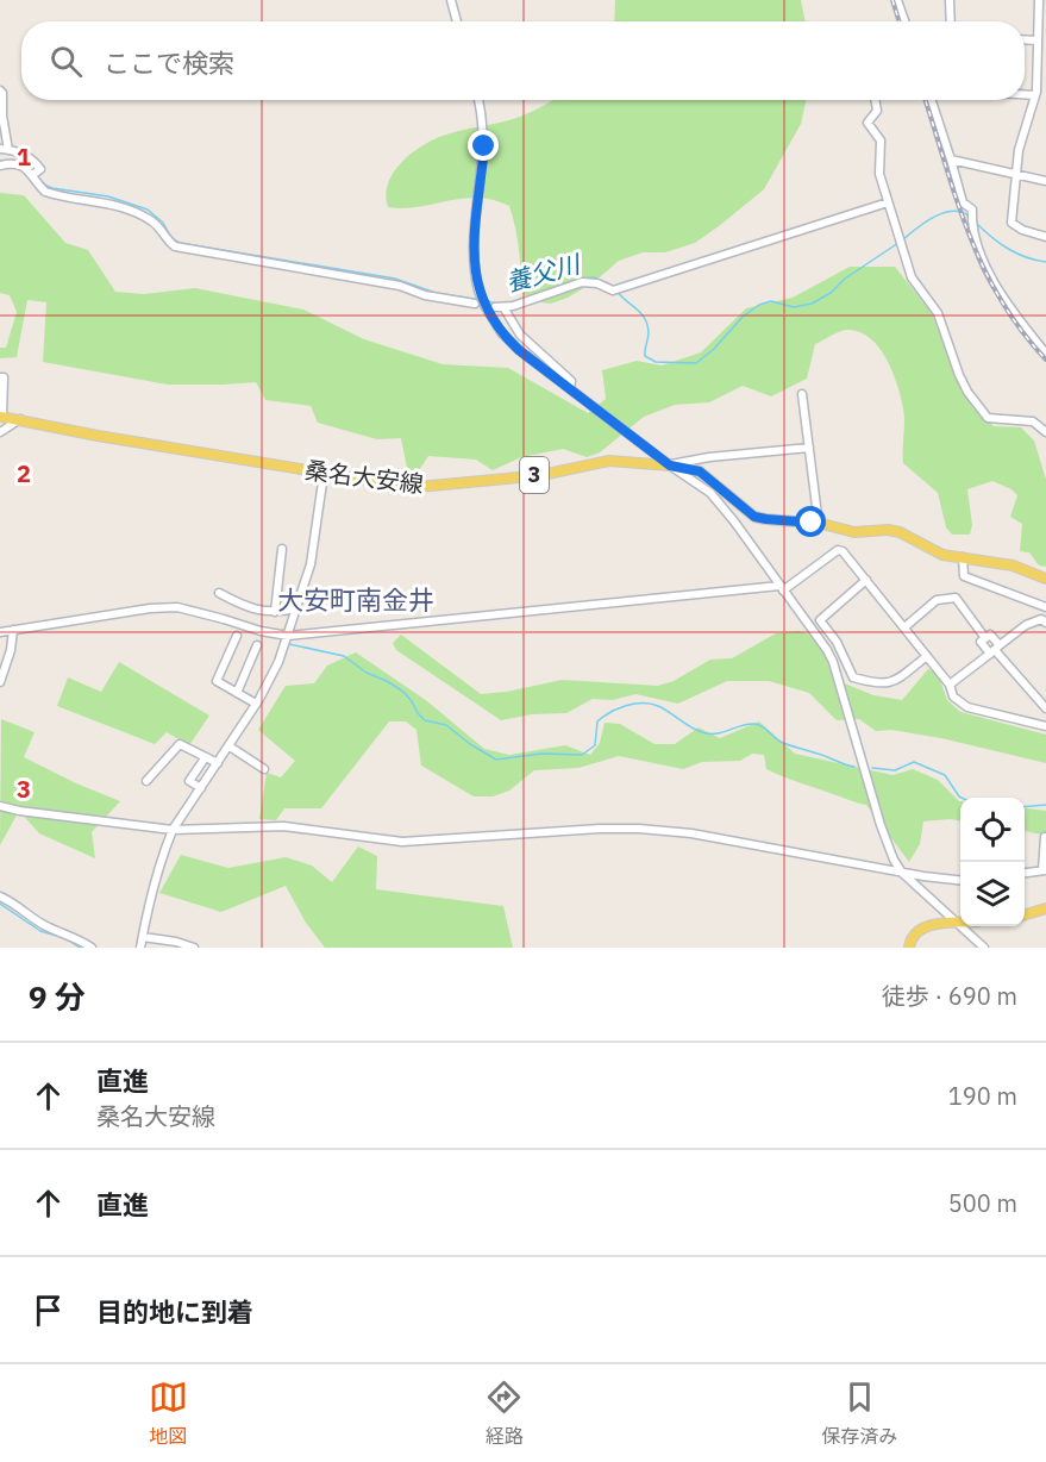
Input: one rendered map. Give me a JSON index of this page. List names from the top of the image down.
{
  "streets": {
    "main road": ["3", "桑名大安線"]
  },
  "districts": ["大安町南金井"],
  "water": ["養父川"],
  "page": {
    "search": "ここで検索",
    "heading": ["9 分", "徒歩 · 690 m"],
    "list": [
      ["直進", "桑名大安線", "190 m"],
      ["直進", "500 m"],
      "目的地に到着"
    ],
    "nav": ["地図", "経路", "保存済み"]
  },
  "grid": {
    "rows": ["1", "2", "3"]
  }
}
